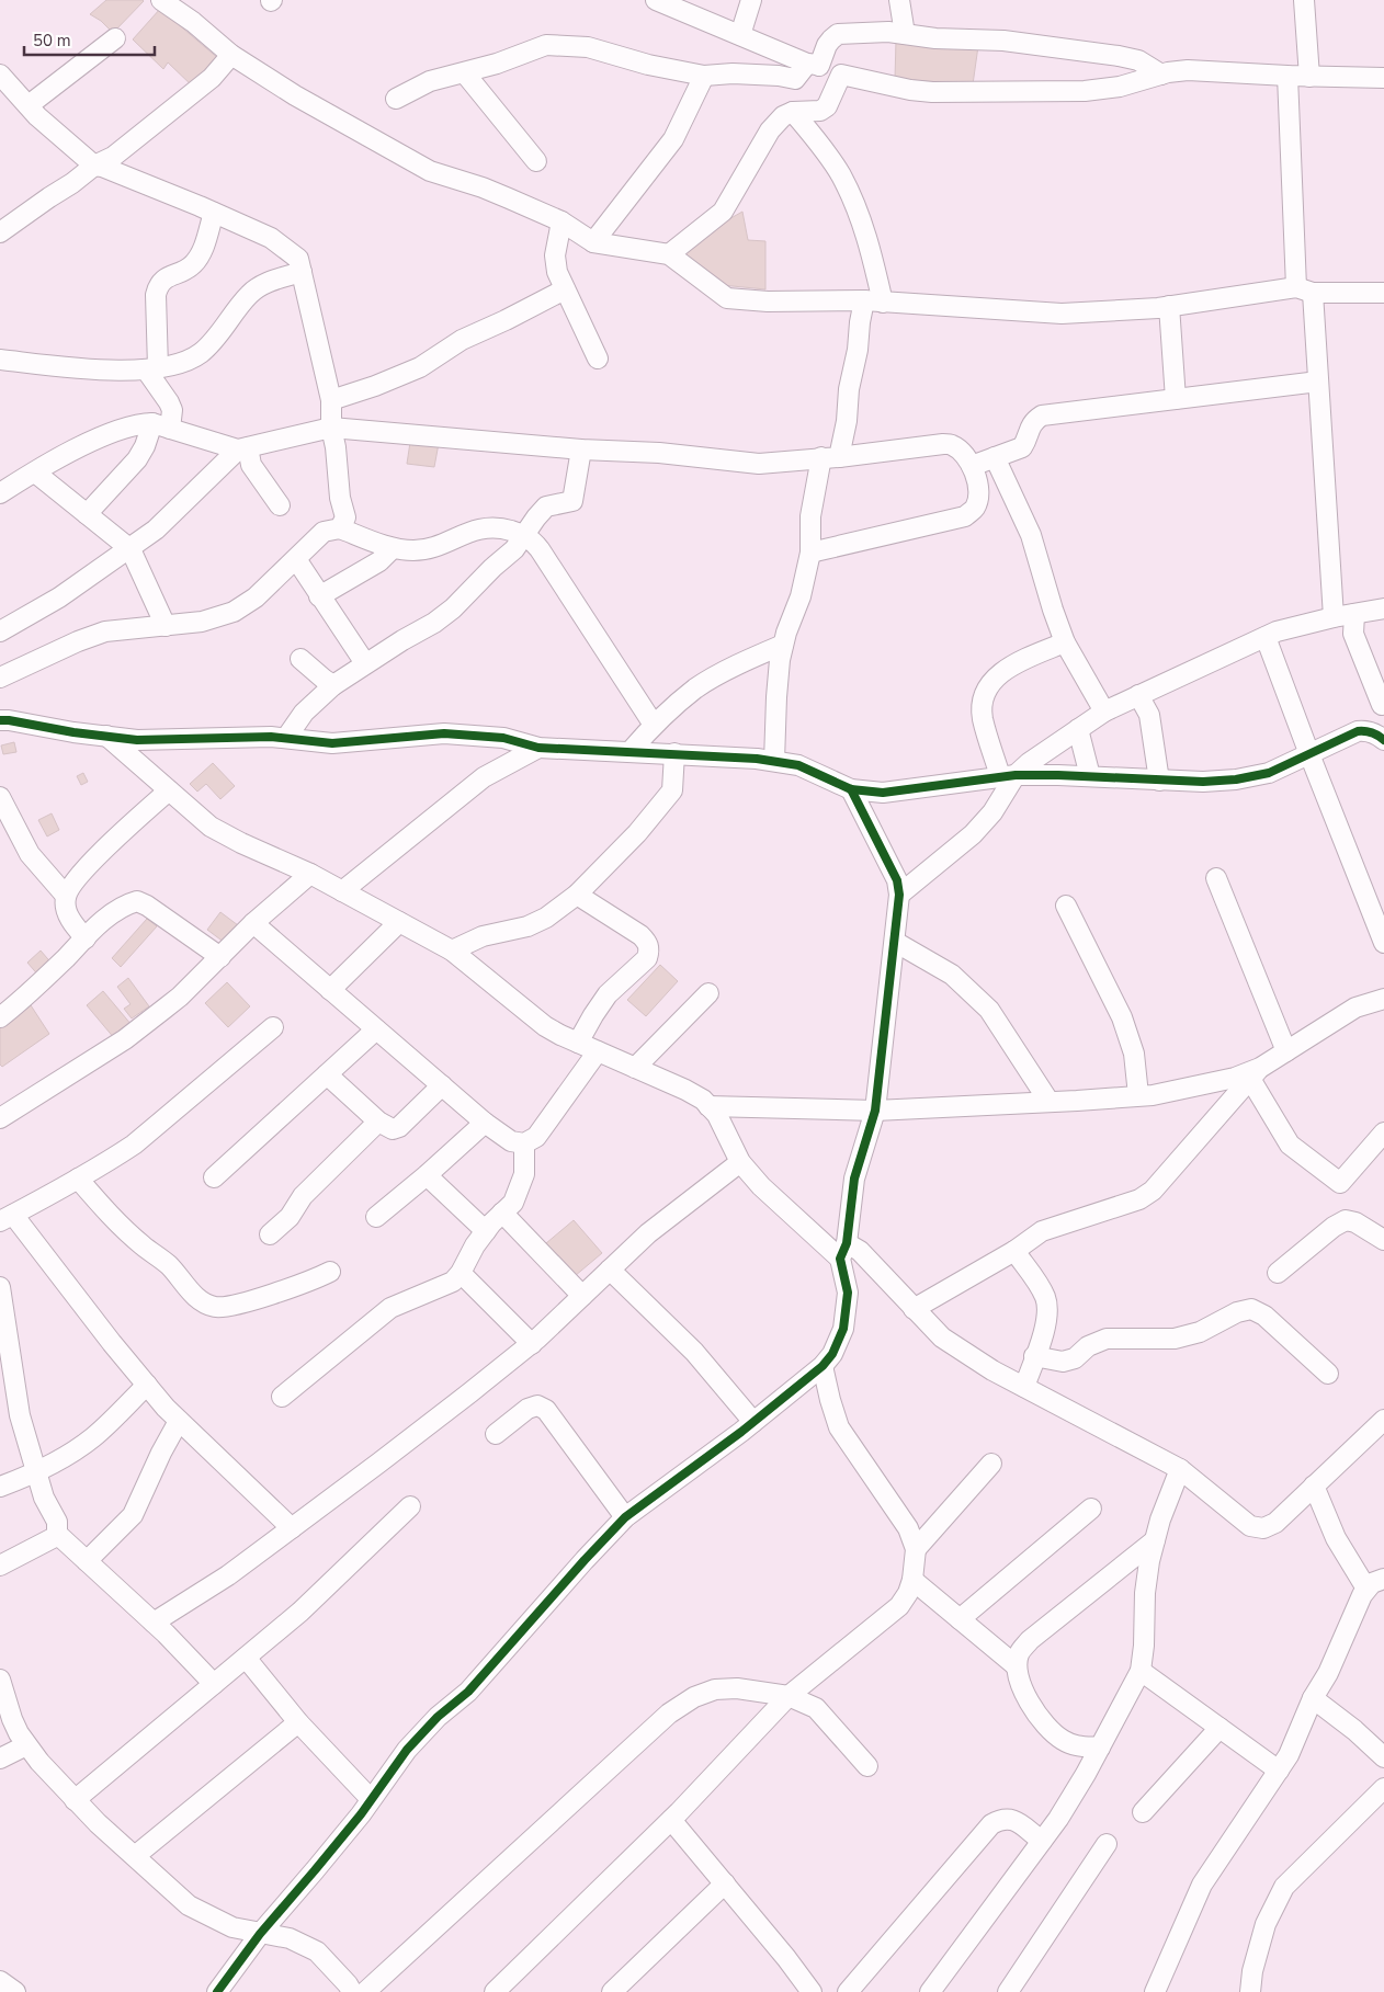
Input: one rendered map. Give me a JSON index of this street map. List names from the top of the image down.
{
  "scale_bar": "50 m"
}
